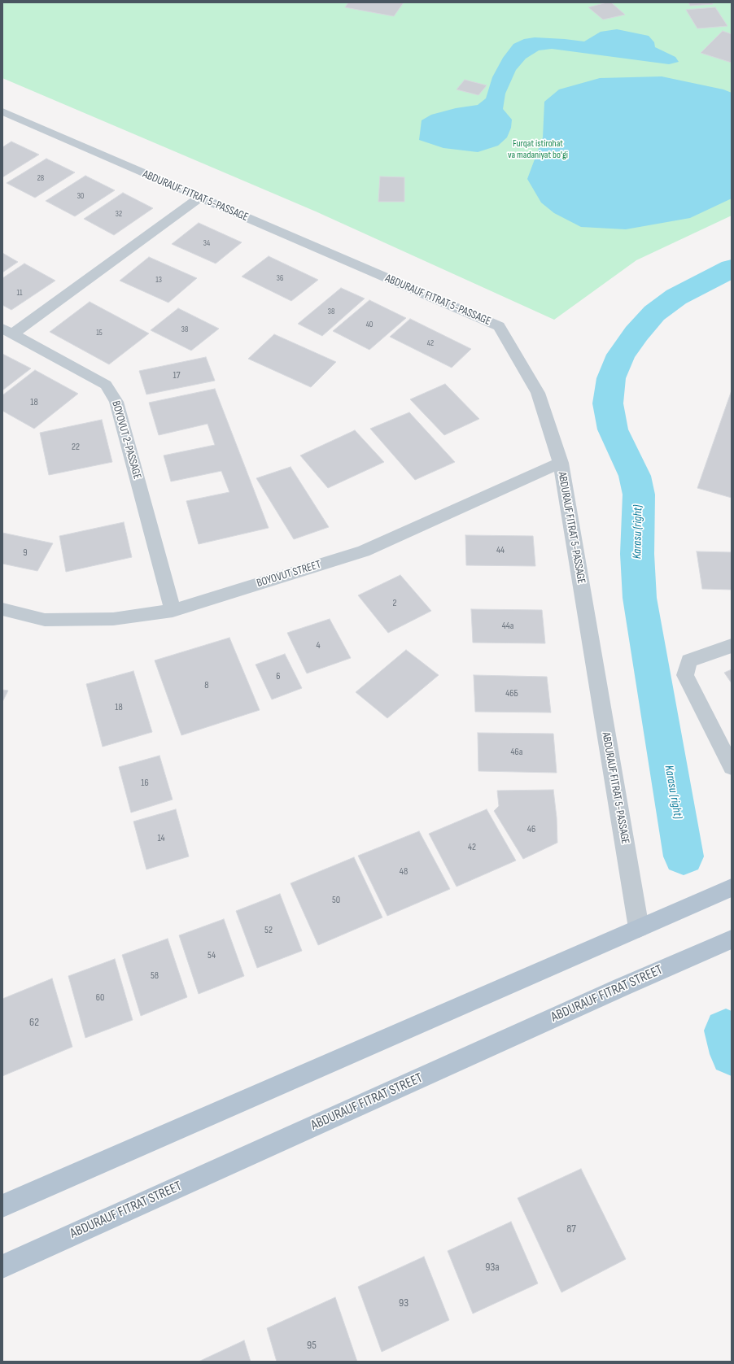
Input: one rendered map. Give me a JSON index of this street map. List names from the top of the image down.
{
  "streets": {
    "main road": ["ABDURAUF FITRAT STREET"],
    "street": ["ABDURAUF FITRAT 5-PASSAGE", "BOYOVUT 2-PASSAGE", "BOYOVUT STREET"]
  },
  "crossings": [
    ["ABDURAUF FITRAT 5-PASSAGE", "BOYOVUT STREET"],
    ["BOYOVUT 2-PASSAGE", "BOYOVUT STREET"]
  ],
  "water": ["Karasu (right)"],
  "parks": ["Furqat istirohat va madaniyat bo'gi"],
  "house_numbers": [
    "28",
    "30",
    "32",
    "34",
    "36",
    "13",
    "11",
    "38",
    "40",
    "38",
    "15",
    "42",
    "17",
    "18",
    "22",
    "44",
    "9",
    "2",
    "44а",
    "4",
    "6",
    "8",
    "46Б",
    "18",
    "46а",
    "16",
    "46",
    "14",
    "42",
    "48",
    "50",
    "52",
    "54",
    "58",
    "60",
    "62",
    "87",
    "93а",
    "93",
    "95"
  ]
}
